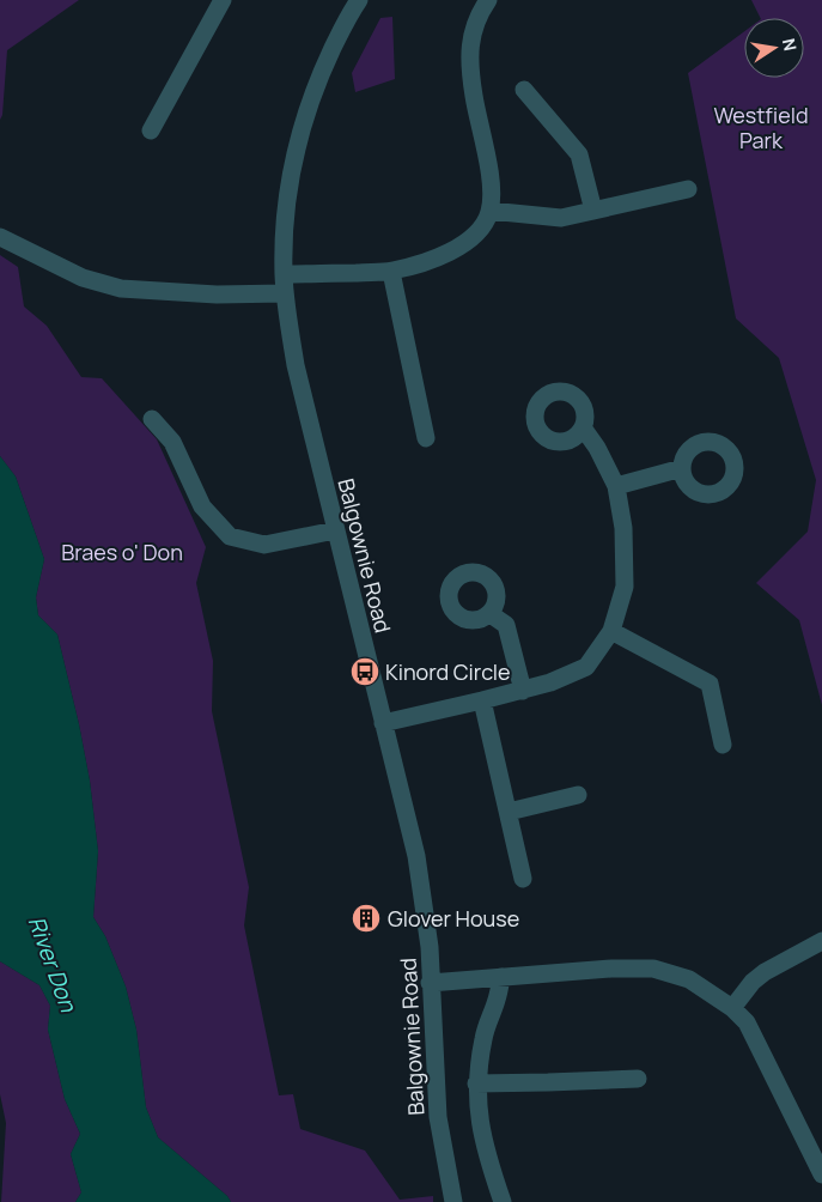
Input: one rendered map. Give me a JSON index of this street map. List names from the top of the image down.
{
  "streets": {
    "street": ["Balgownie Road"]
  },
  "water": ["River Don"],
  "parks": ["Westfield Park", "Braes o' Don"],
  "places": {
    "bus stop": ["Kinord Circle"],
    "building": ["Glover House"]
  },
  "north": "right"
}
